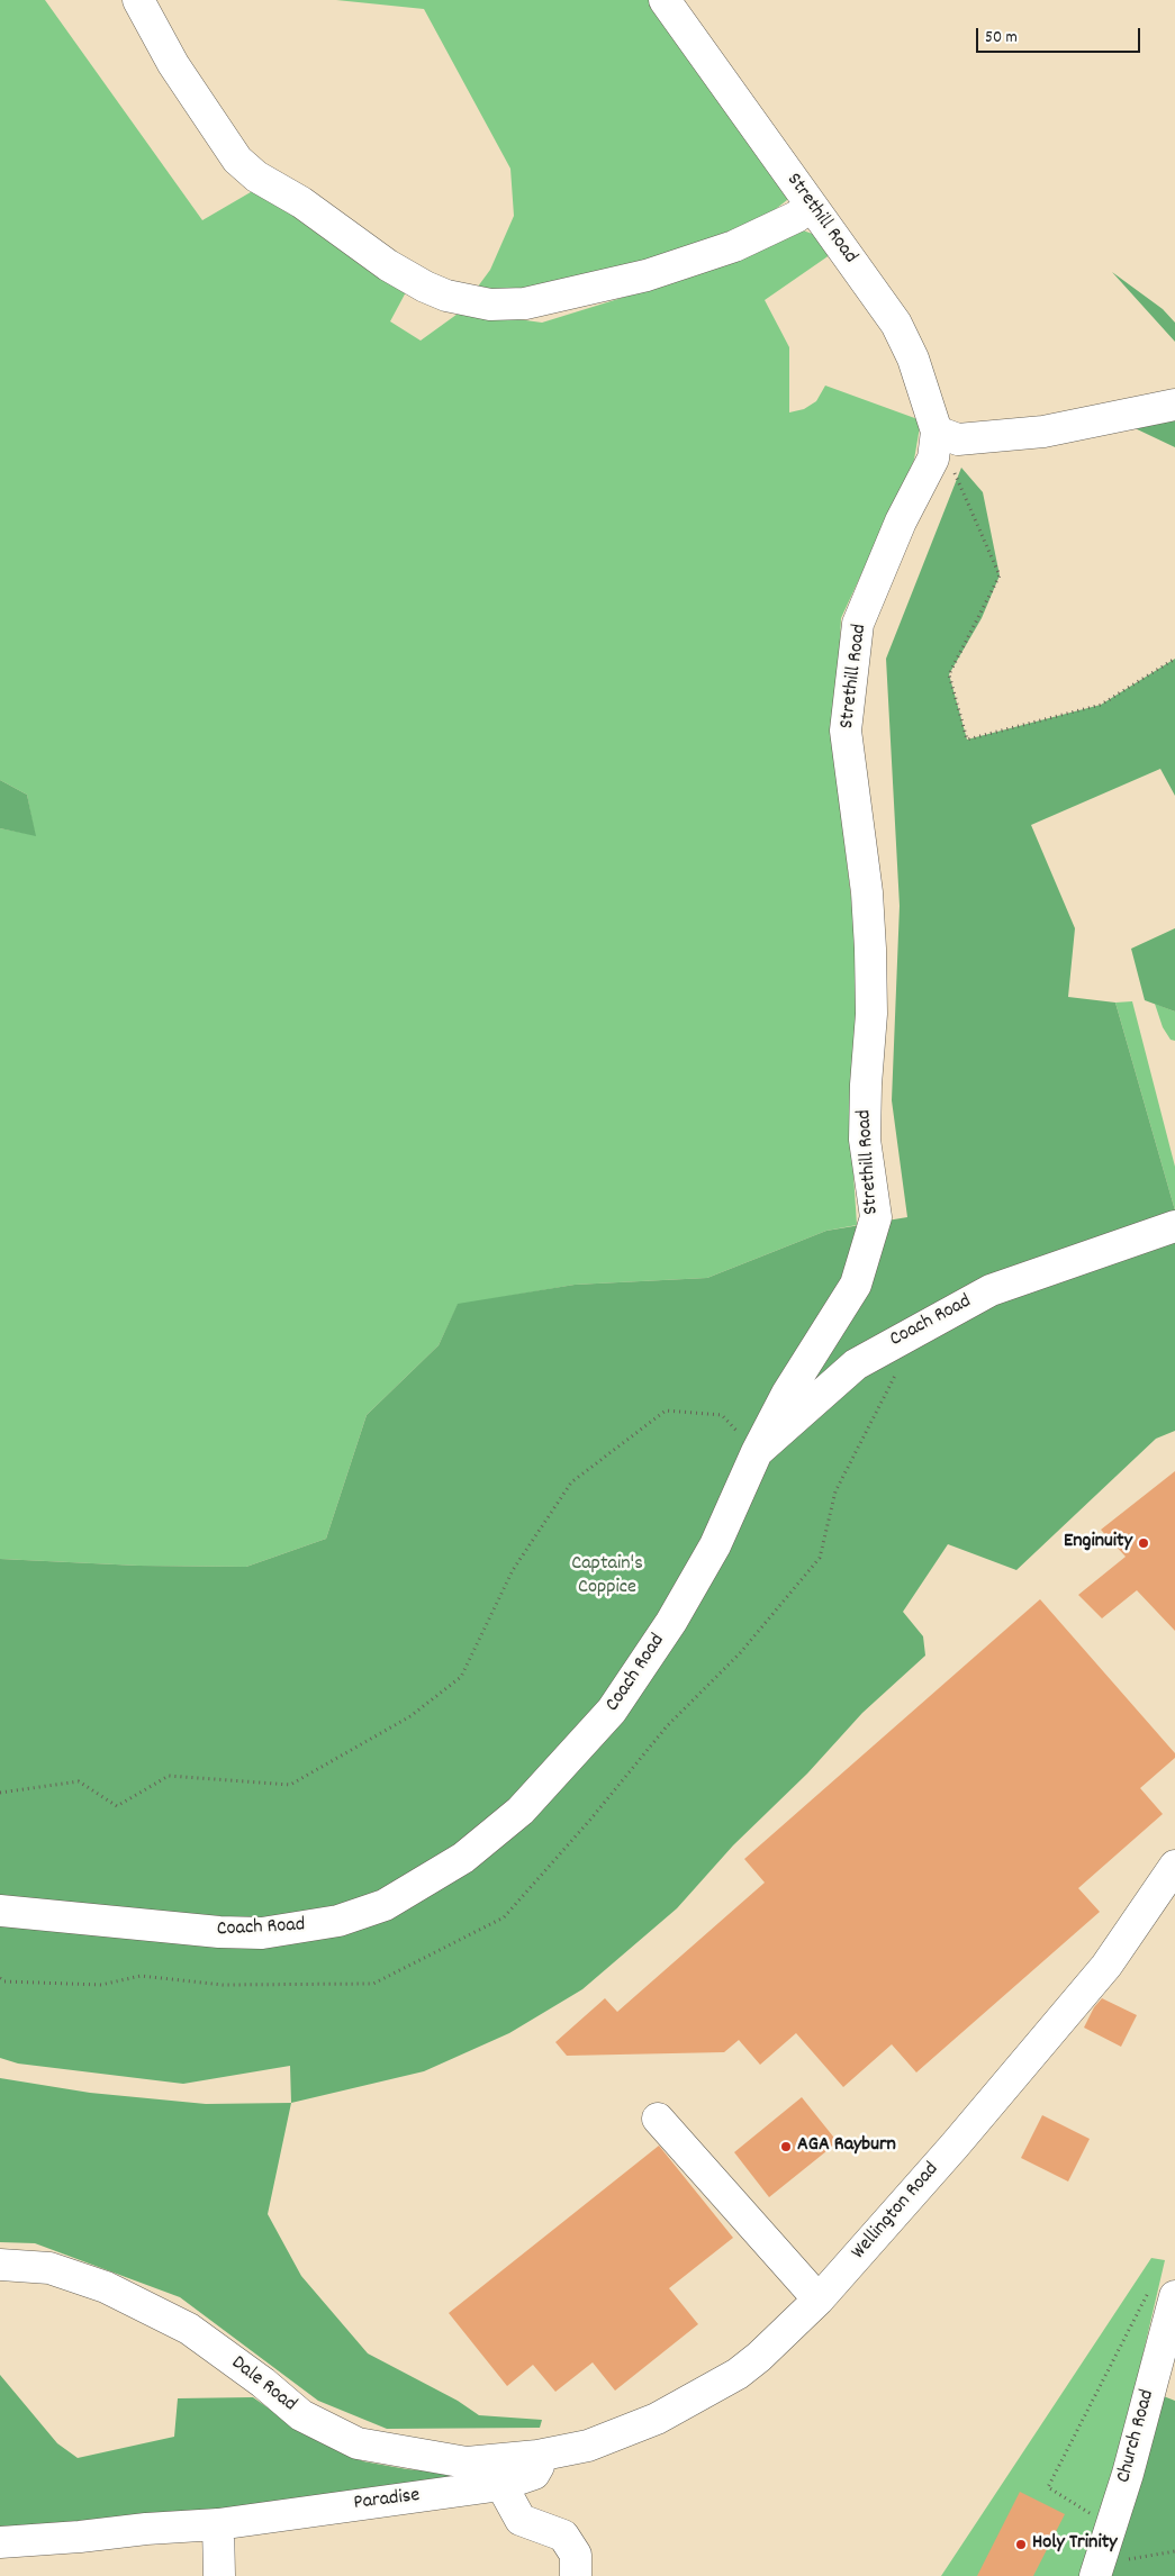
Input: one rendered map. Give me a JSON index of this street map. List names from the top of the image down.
{
  "streets": {
    "street": [
      "Strethill Road",
      "Coach Road",
      "Wellington Road",
      "Dale Road",
      "Church Road",
      "Paradise"
    ]
  },
  "crossings": [
    ["Strethill Road", "Coach Road"],
    ["Wellington Road", "Dale Road"],
    ["Wellington Road", "Paradise"],
    ["Dale Road", "Paradise"]
  ],
  "parks": ["Captain's Coppice"],
  "places": ["Enginuity", "AGA Rayburn", "Holy Trinity"],
  "scale_bar": "50 m"
}
